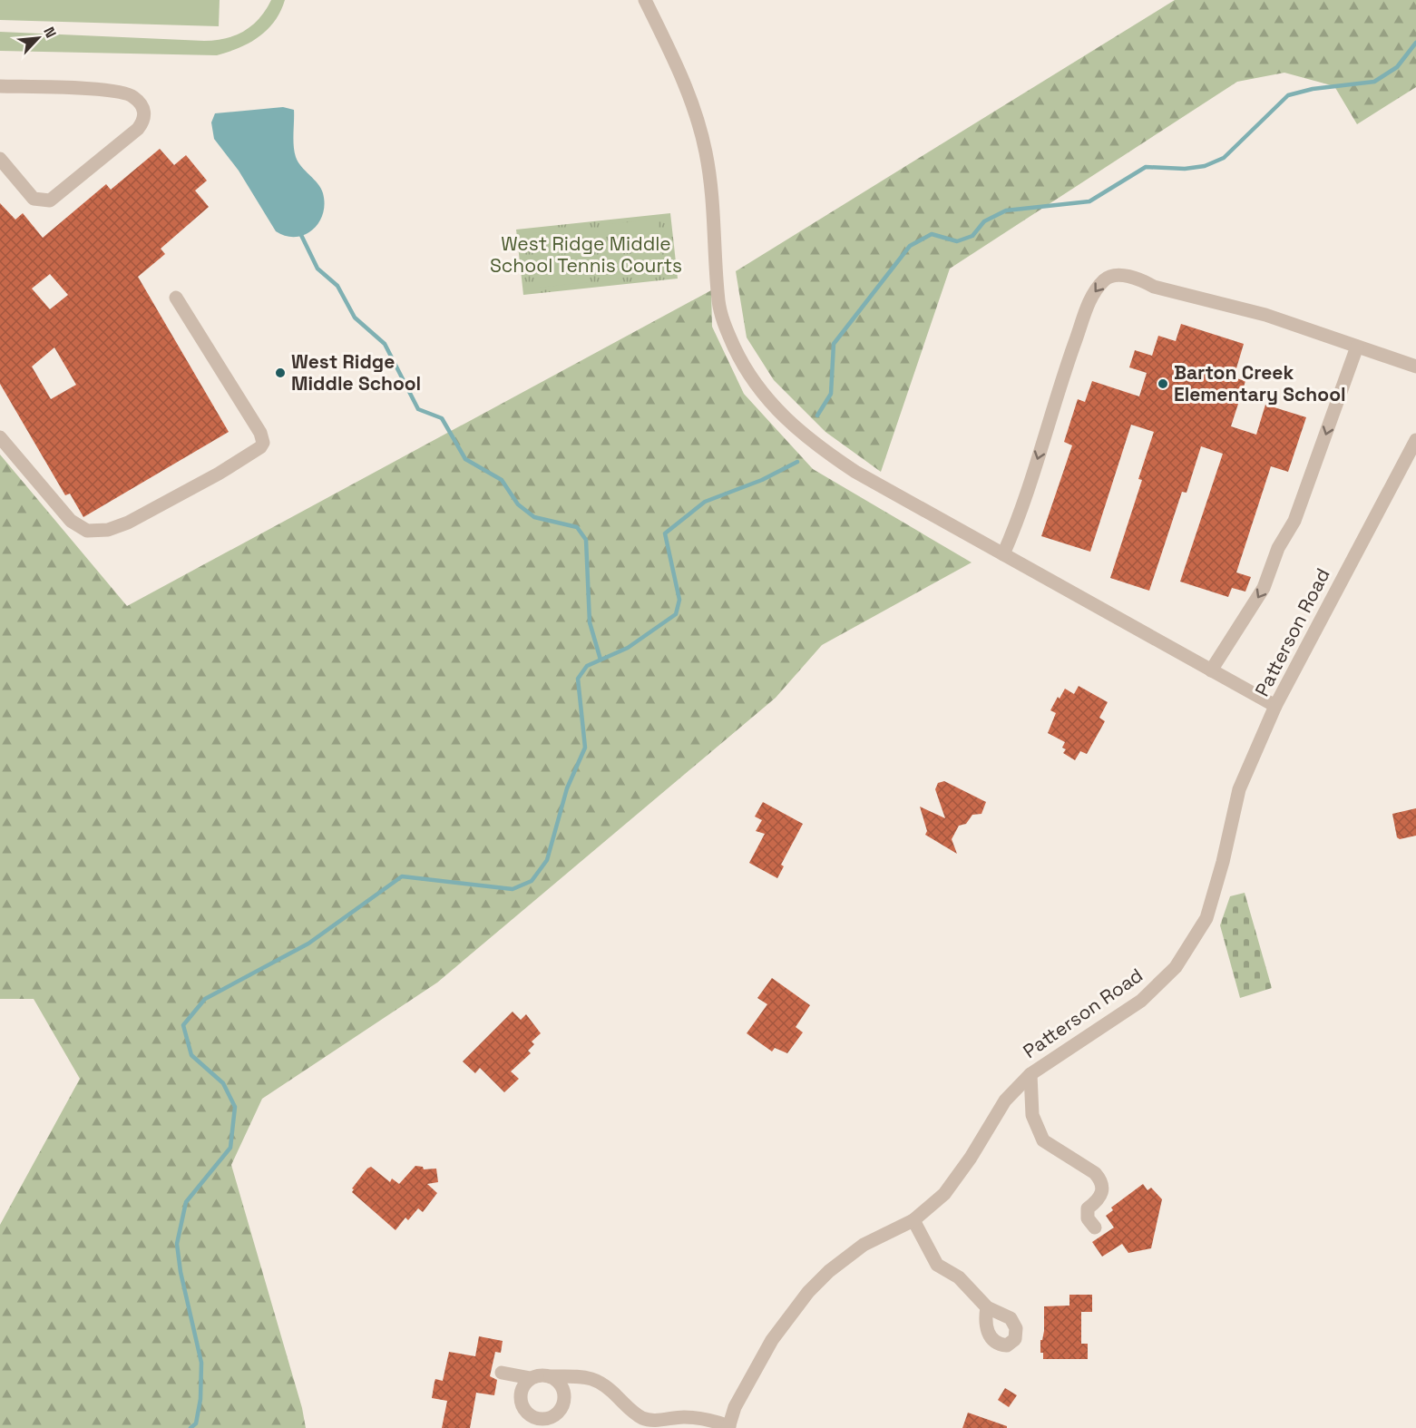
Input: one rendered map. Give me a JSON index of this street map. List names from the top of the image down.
{
  "streets": {
    "street": ["Patterson Road"]
  },
  "parks": ["West Ridge Middle School Tennis Courts"],
  "places": ["West Ridge Middle School", "Barton Creek Elementary School"],
  "north": "top right"
}
